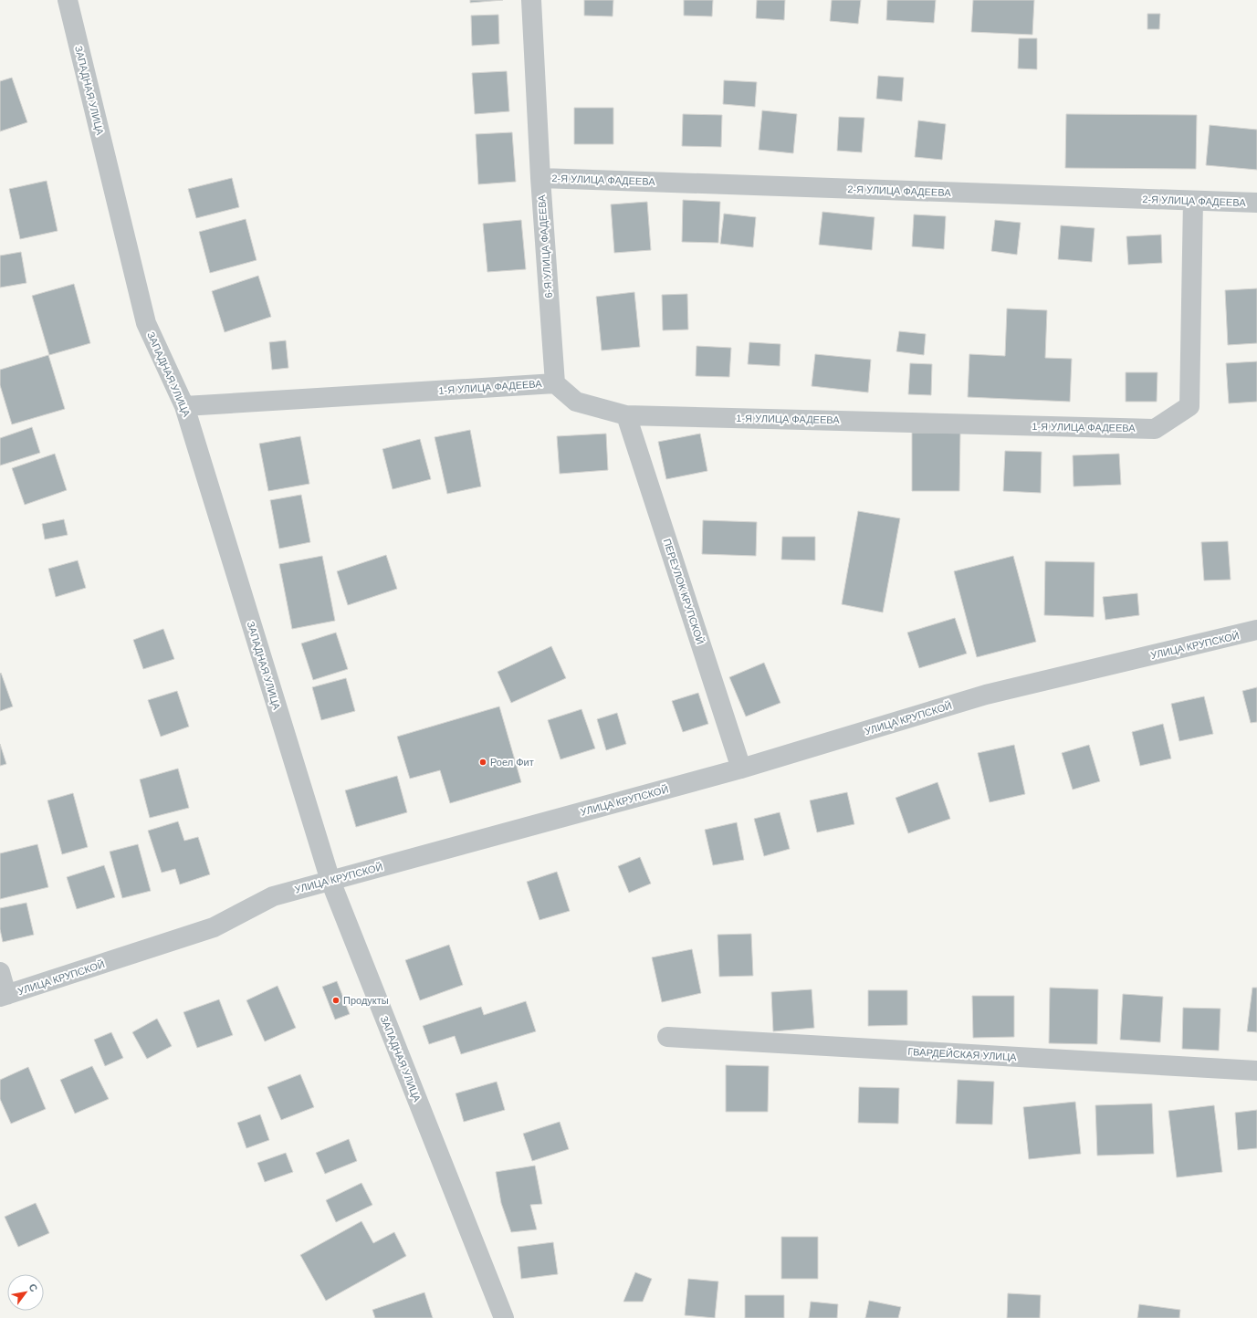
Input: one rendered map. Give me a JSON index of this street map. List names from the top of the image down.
{
  "streets": {
    "street": [
      "ЗАПАДНАЯ УЛИЦА",
      "2-Я УЛИЦА ФАДЕЕВА",
      "6-Я УЛИЦА ФАДЕЕВА",
      "1-Я УЛИЦА ФАДЕЕВА",
      "ПЕРЕУЛОК КРУПСКОЙ",
      "УЛИЦА КРУПСКОЙ",
      "ГВАРДЕЙСКАЯ УЛИЦА"
    ]
  },
  "crossings": [
    ["ЗАПАДНАЯ УЛИЦА", "1-Я УЛИЦА ФАДЕЕВА"],
    ["ЗАПАДНАЯ УЛИЦА", "УЛИЦА КРУПСКОЙ"],
    ["2-Я УЛИЦА ФАДЕЕВА", "6-Я УЛИЦА ФАДЕЕВА"],
    ["2-Я УЛИЦА ФАДЕЕВА", "1-Я УЛИЦА ФАДЕЕВА"],
    ["6-Я УЛИЦА ФАДЕЕВА", "1-Я УЛИЦА ФАДЕЕВА"],
    ["1-Я УЛИЦА ФАДЕЕВА", "ПЕРЕУЛОК КРУПСКОЙ"],
    ["ПЕРЕУЛОК КРУПСКОЙ", "УЛИЦА КРУПСКОЙ"]
  ],
  "places": ["Роел Фит", "Продукты"],
  "north": "top right"
}
